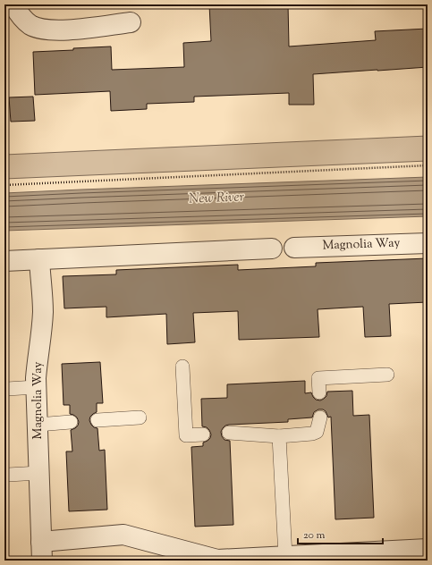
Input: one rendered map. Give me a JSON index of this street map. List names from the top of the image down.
{
  "streets": {
    "street": ["Magnolia Way"]
  },
  "water": ["New River"],
  "scale_bar": "20 m"
}
